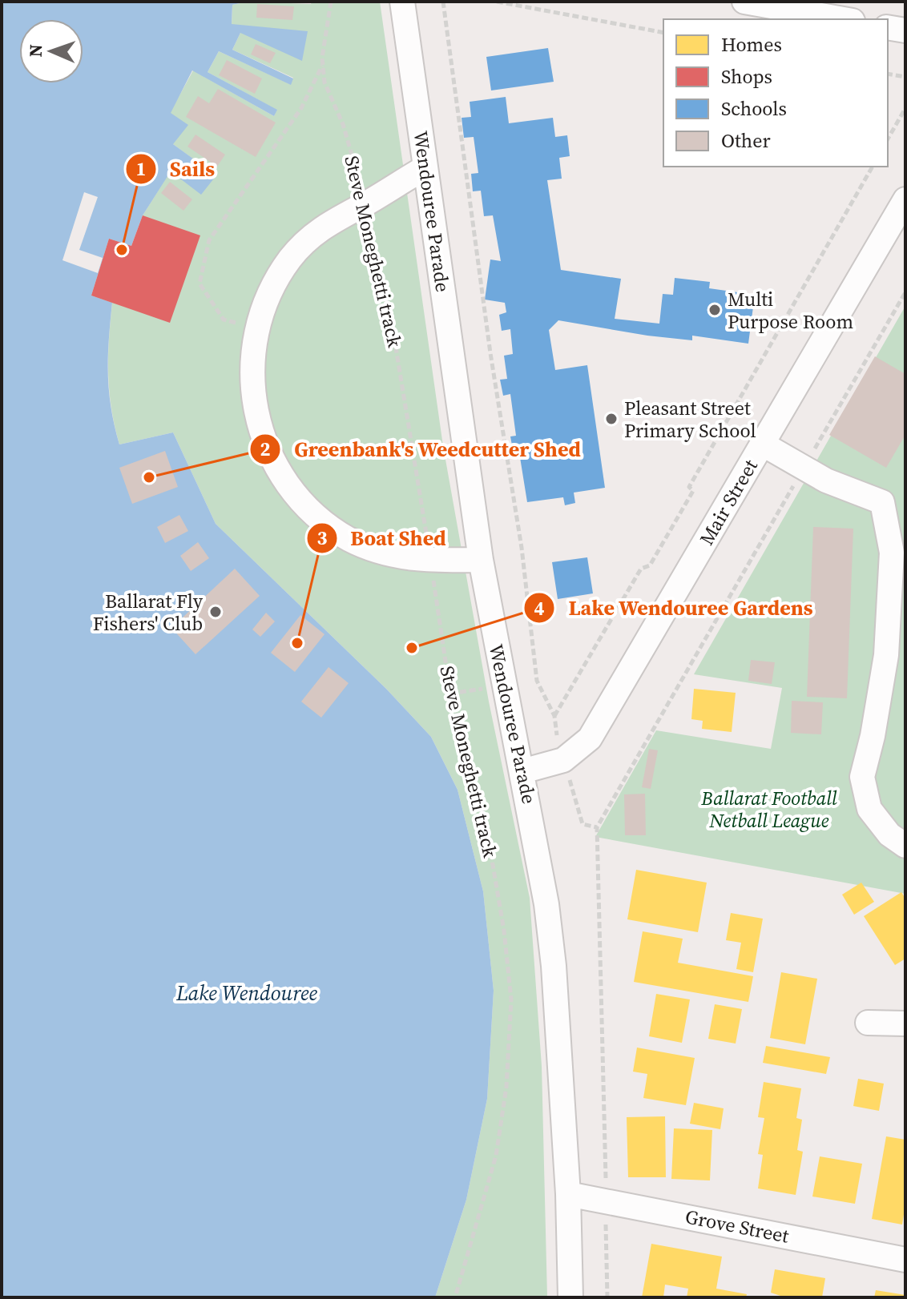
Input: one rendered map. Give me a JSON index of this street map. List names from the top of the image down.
{
  "streets": {
    "street": ["Wendouree Parade", "Mair Street", "Grove Street"],
    "path": ["Steve Moneghetti track"]
  },
  "crossings": [
    ["Wendouree Parade", "Mair Street"],
    ["Wendouree Parade", "Grove Street"]
  ],
  "water": ["Lake Wendouree"],
  "parks": ["Ballarat Football Netball League"],
  "places": [
    "Sails",
    "Multi Purpose Room",
    "Pleasant Street Primary School",
    "Greenbank's Weedcutter Shed",
    "Ballarat Fly Fishers' Club",
    "Boat Shed",
    "Lake Wendouree Gardens"
  ],
  "legend": [
    "Homes",
    "Shops",
    "Schools",
    "Other"
  ],
  "north": "left"
}
